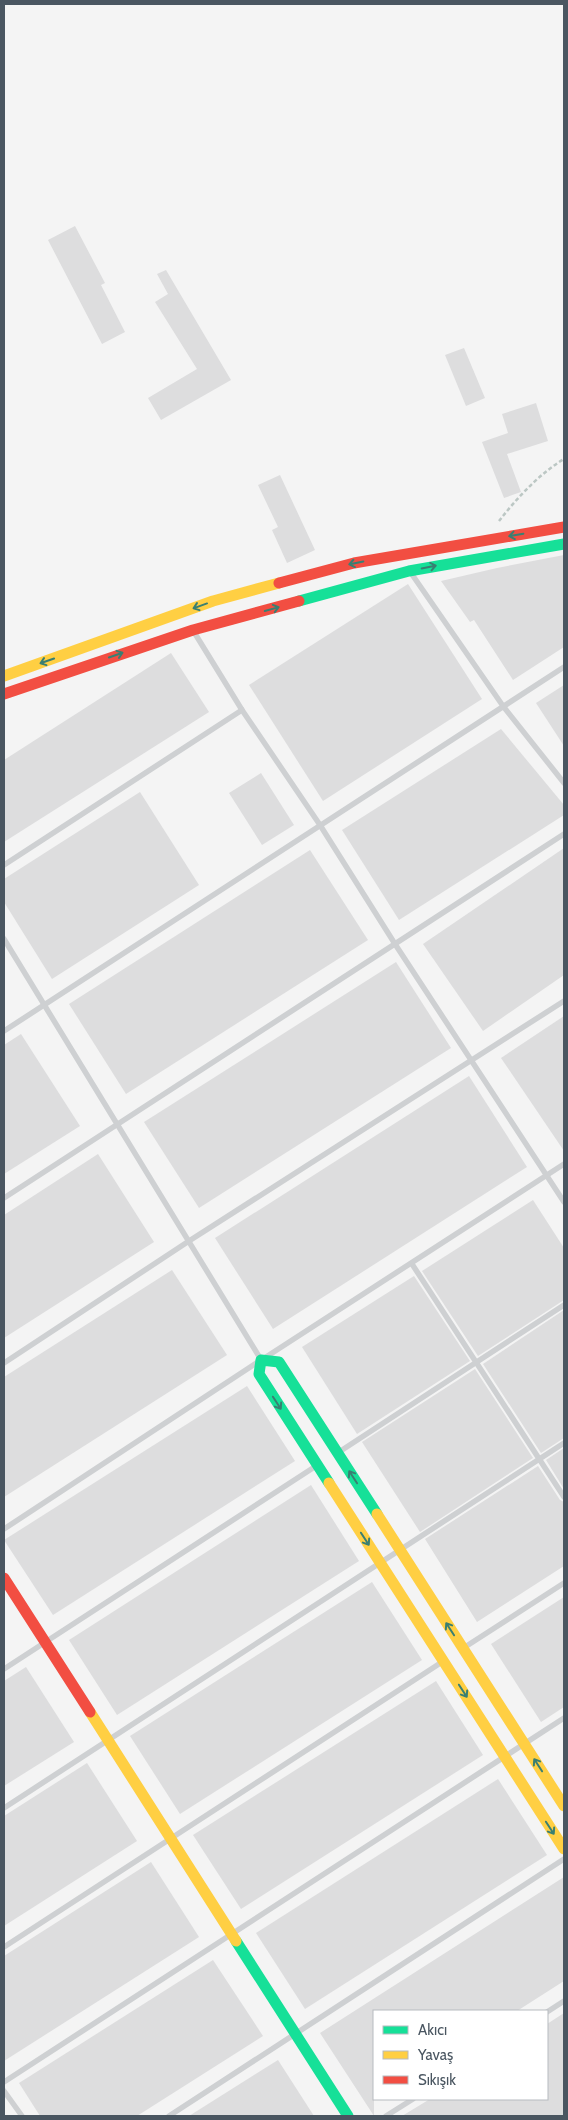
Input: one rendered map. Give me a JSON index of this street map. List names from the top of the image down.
{
  "legend": ["Akıcı", "Yavaş", "Sıkışık"]
}
